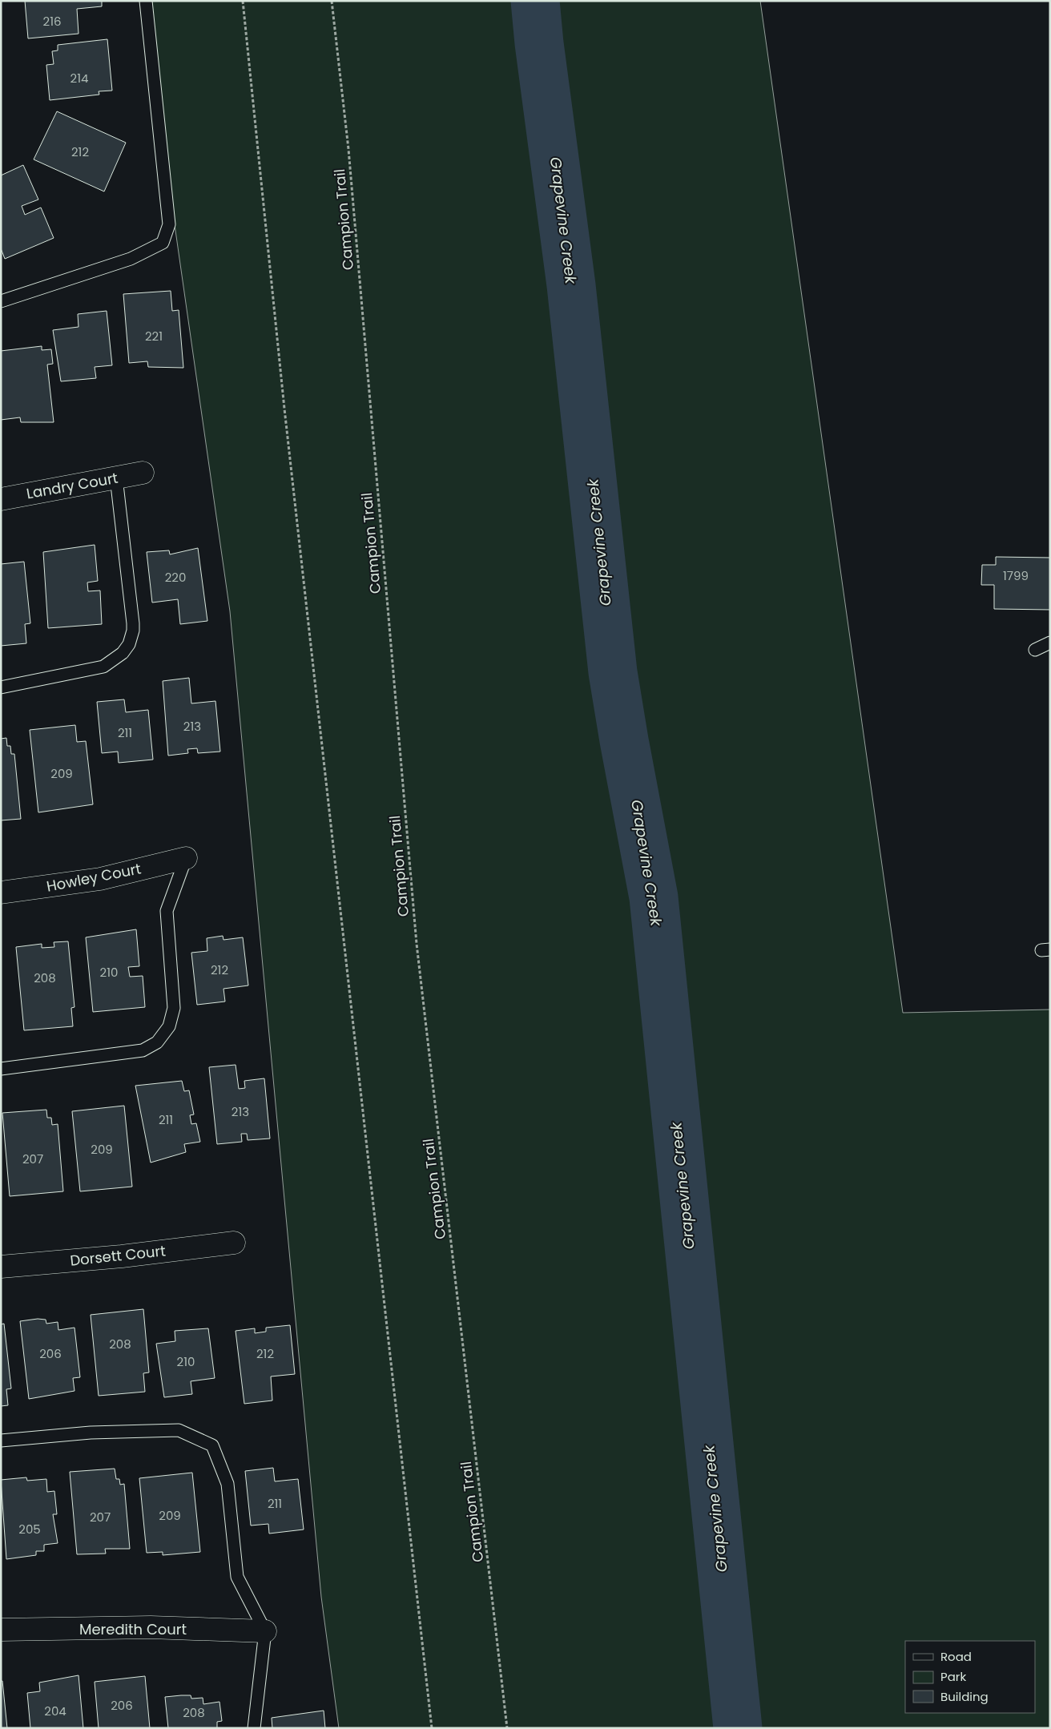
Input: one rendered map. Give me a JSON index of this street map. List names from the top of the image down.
{
  "streets": {
    "street": [
      "Landry Court",
      "Howley Court",
      "Dorsett Court",
      "Meredith Court"
    ],
    "path": ["Campion Trail"]
  },
  "water": ["Grapevine Creek"],
  "house_numbers": [
    "216",
    "214",
    "212",
    "221",
    "1799",
    "220",
    "213",
    "211",
    "209",
    "212",
    "210",
    "208",
    "213",
    "211",
    "209",
    "207",
    "208",
    "206",
    "212",
    "210",
    "211",
    "209",
    "207",
    "205",
    "206",
    "204",
    "208"
  ],
  "legend": ["Road", "Park", "Building"]
}
